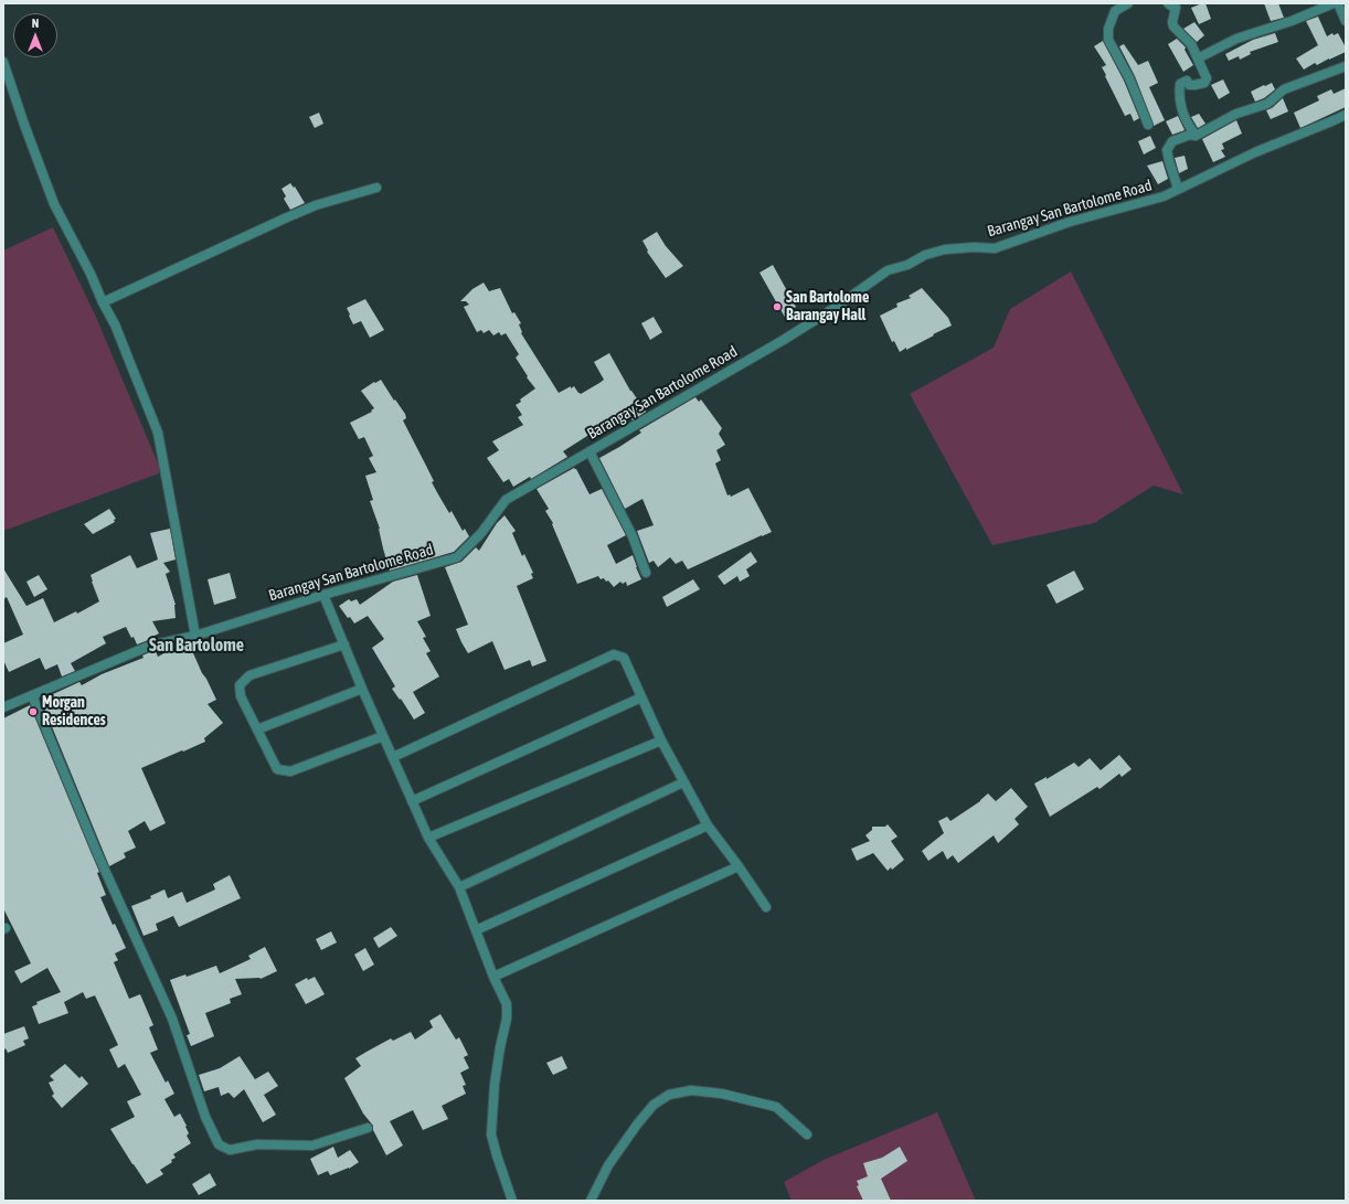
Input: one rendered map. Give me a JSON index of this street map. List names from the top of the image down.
{
  "streets": {
    "street": ["Barangay San Bartolome Road"]
  },
  "districts": ["San Bartolome"],
  "places": ["San Bartolome Barangay Hall", "Morgan Residences"],
  "north": "top"
}
